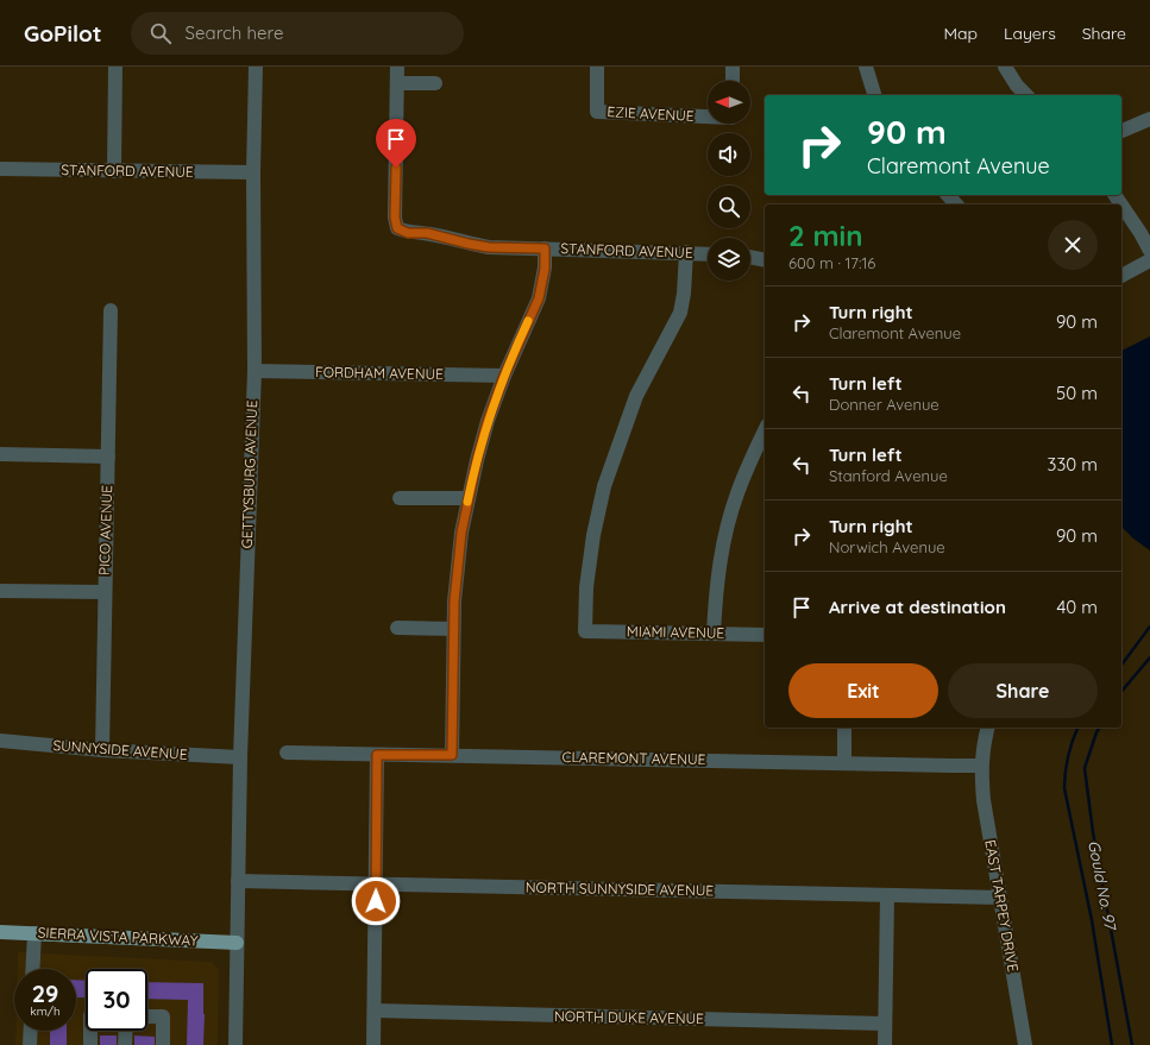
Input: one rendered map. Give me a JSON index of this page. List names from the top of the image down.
{
  "streets": {
    "main road": ["SIERRA VISTA PARKWAY"],
    "street": [
      "EZIE AVENUE",
      "STANFORD AVENUE",
      "FORDHAM AVENUE",
      "GETTYSBURG AVENUE",
      "PICO AVENUE",
      "MIAMI AVENUE",
      "SUNNYSIDE AVENUE",
      "CLAREMONT AVENUE",
      "NORTH SUNNYSIDE AVENUE",
      "EAST TARPEY DRIVE",
      "NORTH DUKE AVENUE"
    ]
  },
  "crossings": [
    ["STANFORD AVENUE", "GETTYSBURG AVENUE"],
    ["STANFORD AVENUE", "MIAMI AVENUE"],
    ["FORDHAM AVENUE", "GETTYSBURG AVENUE"],
    ["GETTYSBURG AVENUE", "SUNNYSIDE AVENUE"],
    ["GETTYSBURG AVENUE", "NORTH SUNNYSIDE AVENUE"],
    ["GETTYSBURG AVENUE", "SIERRA VISTA PARKWAY"],
    ["PICO AVENUE", "SUNNYSIDE AVENUE"],
    ["CLAREMONT AVENUE", "EAST TARPEY DRIVE"],
    ["NORTH SUNNYSIDE AVENUE", "EAST TARPEY DRIVE"]
  ],
  "water": ["Gould No. 97"],
  "north": "left",
  "page": {
    "header": "GoPilot",
    "search": "Search here",
    "nav": ["Map", "Layers", "Share"],
    "turn": ["90 m", "Claremont Avenue"],
    "heading": ["2 min", "600 m · 17:16"],
    "list": [
      {
        "name": "Turn right",
        "note": "Claremont Avenue",
        "value": "90 m"
      },
      {
        "name": "Turn left",
        "note": "Donner Avenue",
        "value": "50 m"
      },
      {
        "name": "Turn left",
        "note": "Stanford Avenue",
        "value": "330 m"
      },
      {
        "name": "Turn right",
        "note": "Norwich Avenue",
        "value": "90 m"
      },
      {
        "name": "Arrive at destination",
        "value": "40 m"
      }
    ],
    "buttons": ["Exit", "Share"],
    "speed": "29 km/h",
    "limit": "30"
  }
}
